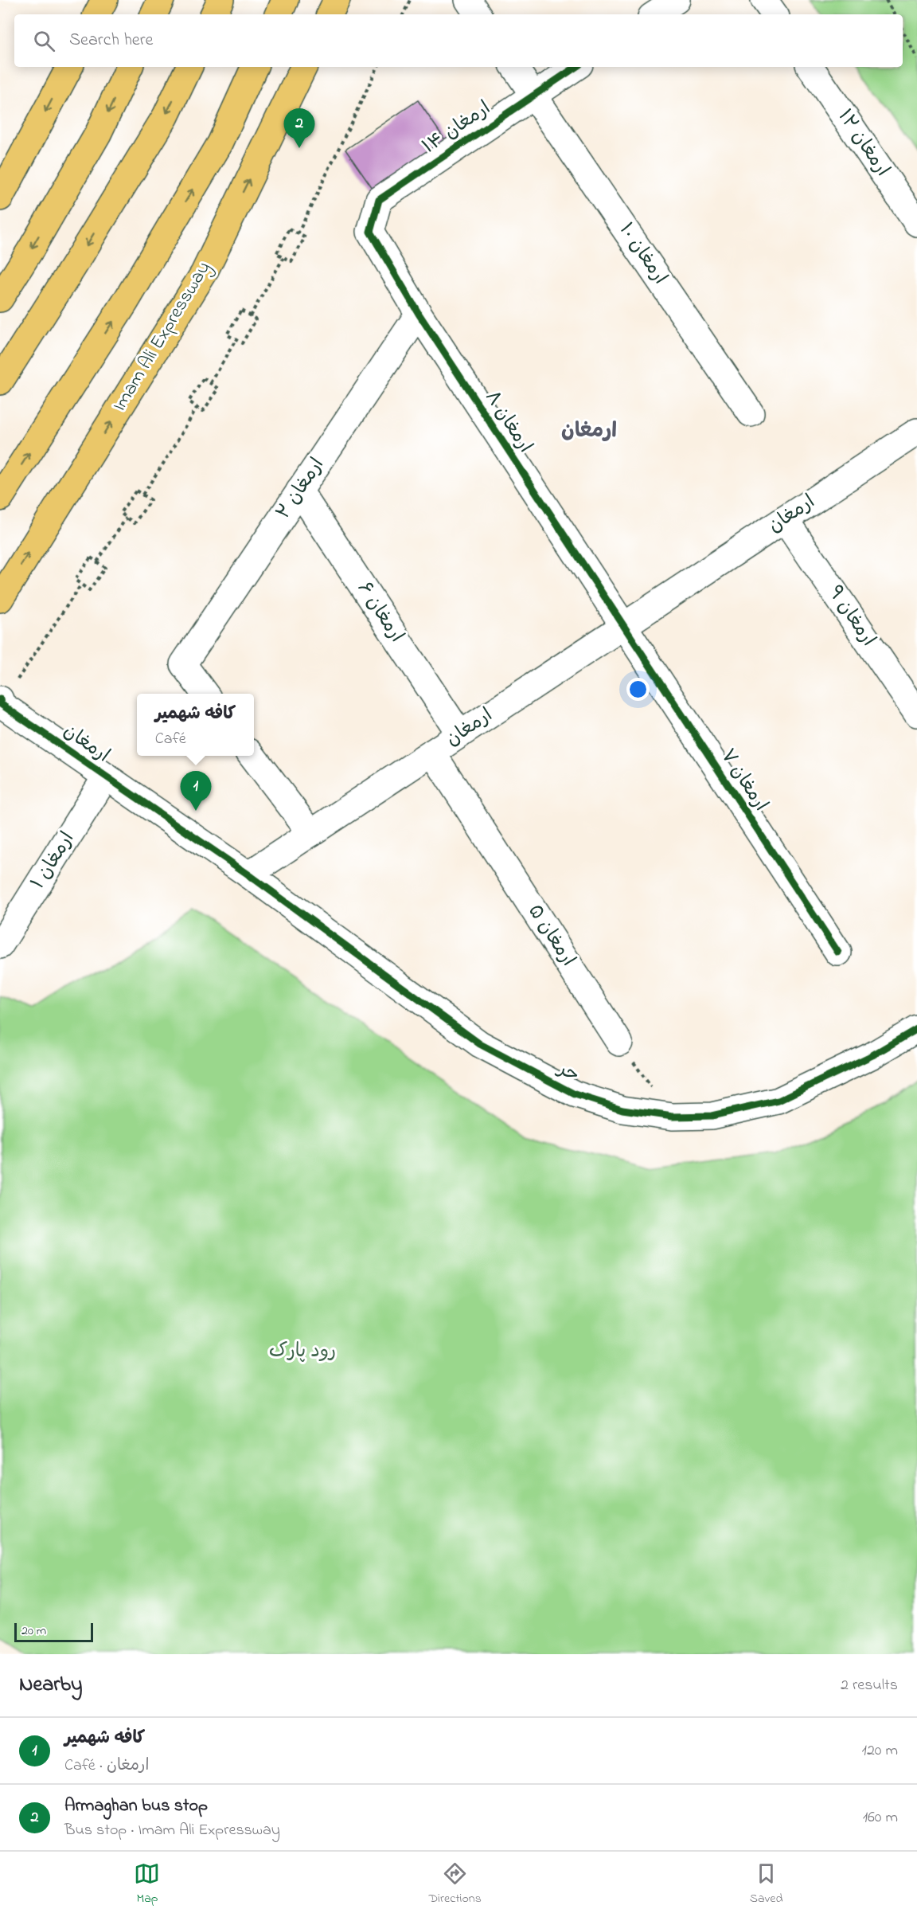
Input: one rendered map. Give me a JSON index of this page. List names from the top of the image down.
{
  "streets": {
    "highway": ["Imam Ali Expressway"],
    "street": [
      "ارمغان ۱۴",
      "ارمغان ۱۲",
      "ارمغان ۱۰",
      "ارمغان ۸",
      "ارمغان ۲",
      "ارمغان",
      "ارمغان ۶",
      "ارمغان ۹",
      "ارمغان ۷",
      "ارمغان ۱",
      "ارمغان ۵",
      "حر"
    ]
  },
  "crossings": [
    ["ارمغان ۱۴", "ارمغان ۱۰"],
    ["ارمغان ۱۴", "ارمغان ۸"],
    ["ارمغان ۸", "ارمغان ۲"],
    ["ارمغان ۸", "ارمغان"],
    ["ارمغان ۸", "ارمغان ۷"],
    ["ارمغان ۲", "ارمغان ۶"],
    ["ارمغان", "ارمغان ۶"],
    ["ارمغان", "ارمغان ۹"],
    ["ارمغان", "ارمغان ۷"],
    ["ارمغان", "ارمغان ۱"],
    ["ارمغان", "ارمغان ۵"],
    ["ارمغان", "حر"]
  ],
  "districts": ["ارمغان"],
  "parks": ["رود پارک"],
  "scale_bar": "20 m",
  "page": {
    "search": "Search here",
    "pins": ["2", "1"],
    "popup": ["كافه شهمير", "Café"],
    "scale": "20 m",
    "heading": ["Nearby", "2 results"],
    "list": [
      {
        "mark": "1",
        "name": "كافه شهمير",
        "note": "Café · ارمغان",
        "value": "120 m"
      },
      {
        "mark": "2",
        "name": "Armaghan bus stop",
        "note": "Bus stop · Imam Ali Expressway",
        "value": "160 m"
      }
    ],
    "nav": ["Map", "Directions", "Saved"]
  }
}
